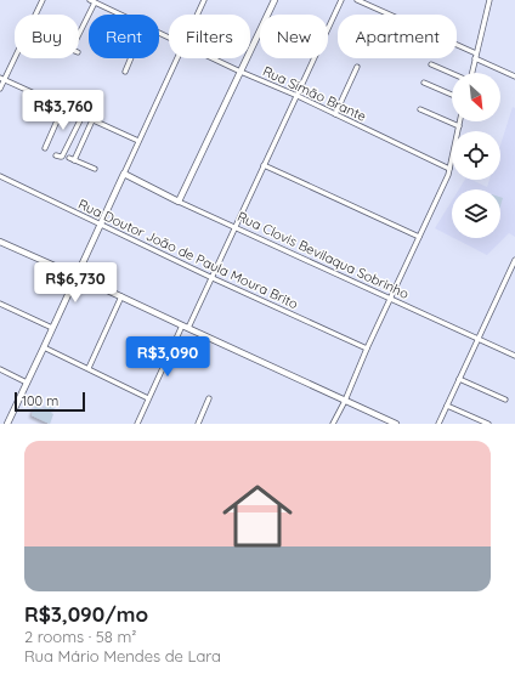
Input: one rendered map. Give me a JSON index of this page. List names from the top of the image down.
{
  "streets": {
    "street": ["Rua Simão Brante", "Rua Doutor João de Paula Moura Brito", "Rua Clovis Bevilaqua Sobrinho"]
  },
  "scale_bar": "100 m",
  "north": "bottom right",
  "page": {
    "chip": [
      "Buy",
      "Rent",
      "Filters",
      "New",
      "Apartment"
    ],
    "price": ["R$3,760", "R$6,730", "R$3,090"],
    "scale": "100 m",
    "list": [
      {
        "name": "R$3,090/mo",
        "note": "2 rooms · 58 m² · Rua Mário Mendes de Lara"
      }
    ]
  }
}
